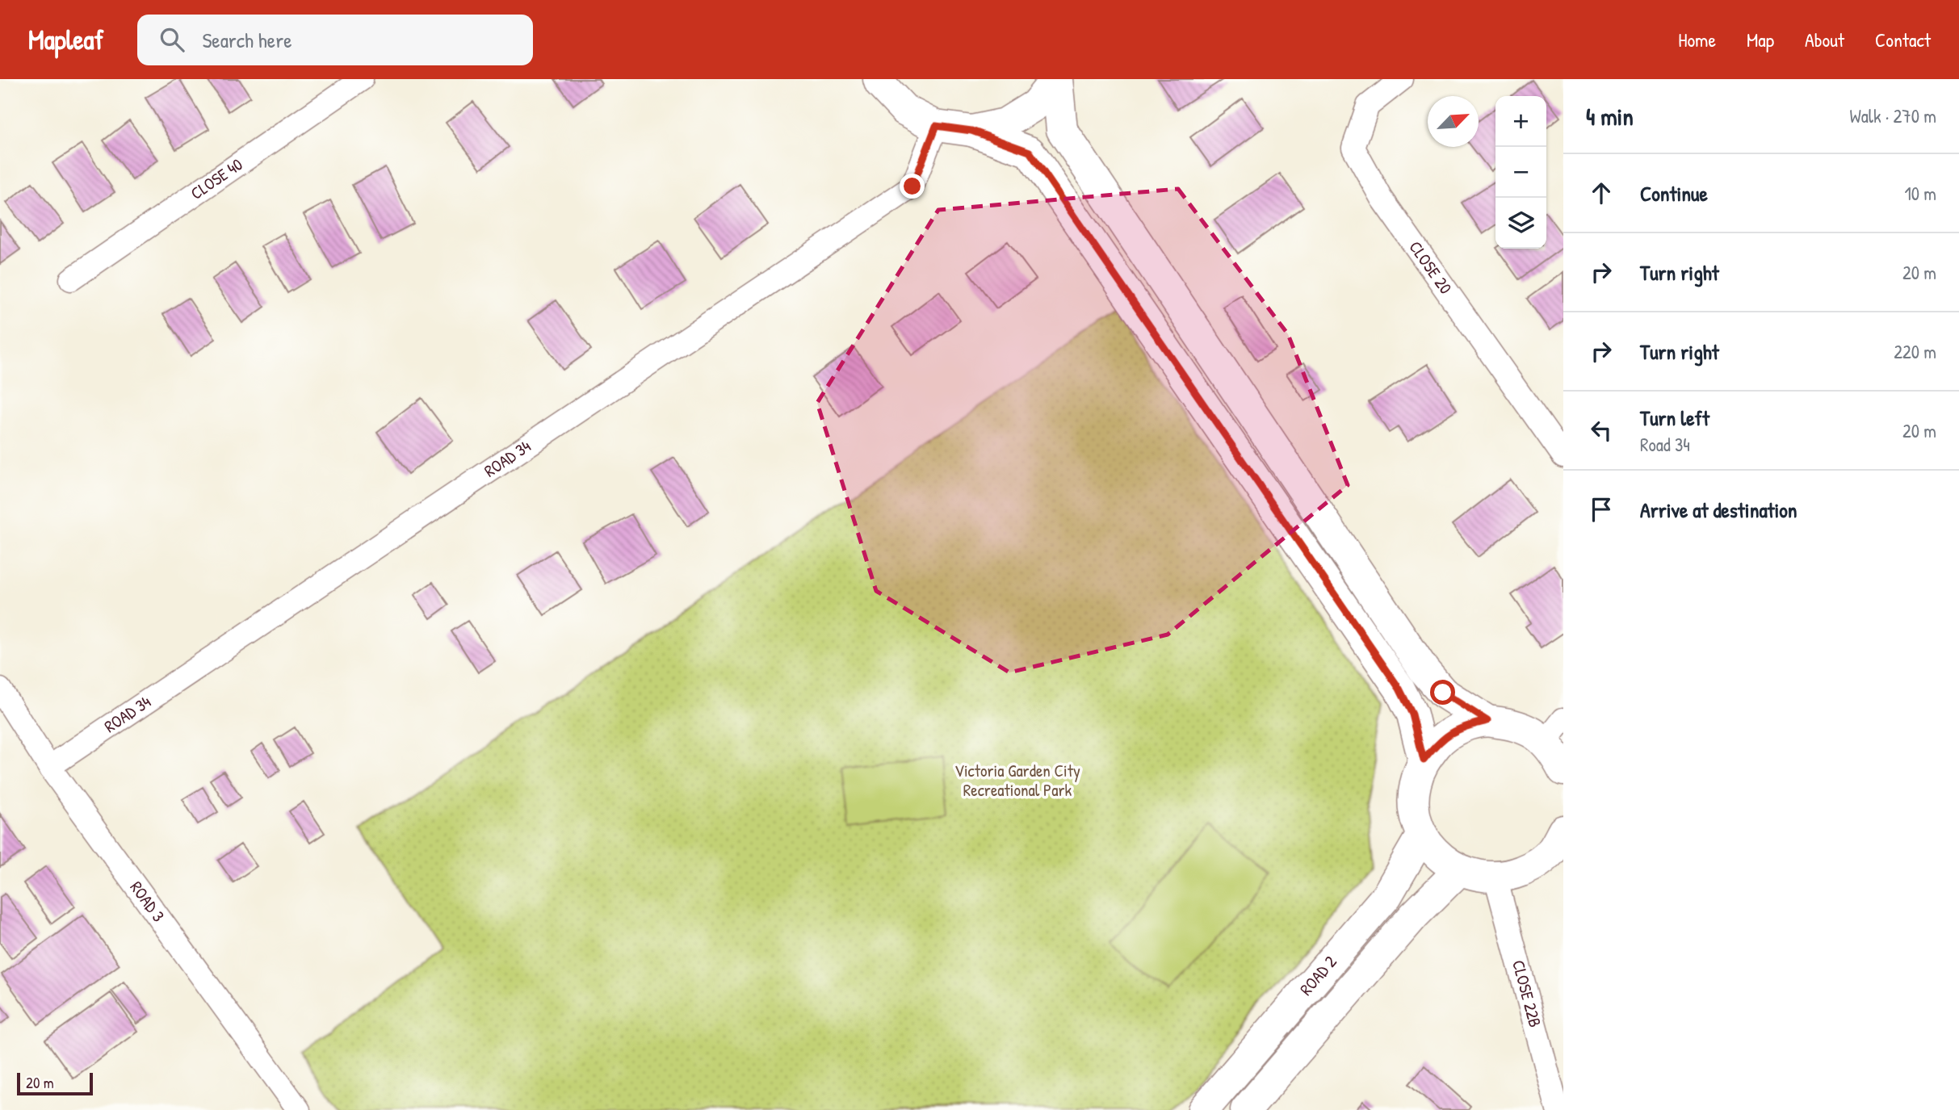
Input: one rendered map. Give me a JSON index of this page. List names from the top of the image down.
{
  "streets": {
    "street": [
      "CLOSE 40",
      "CLOSE 20",
      "ROAD 34",
      "ROAD 3",
      "ROAD 2",
      "CLOSE 22B"
    ]
  },
  "crossings": [
    ["ROAD 34", "ROAD 3"]
  ],
  "parks": ["Victoria Garden City Recreational Park"],
  "scale_bar": "20 m",
  "north": "top right",
  "page": {
    "header": "Mapleaf",
    "search": "Search here",
    "nav": [
      "Home",
      "Map",
      "About",
      "Contact"
    ],
    "heading": ["4 min", "Walk · 270 m"],
    "map_buttons": ["+", "−"],
    "list": [
      ["Continue", "10 m"],
      ["Turn right", "20 m"],
      ["Turn right", "220 m"],
      ["Turn left", "Road 34", "20 m"],
      "Arrive at destination"
    ],
    "scale": "20 m"
  }
}
